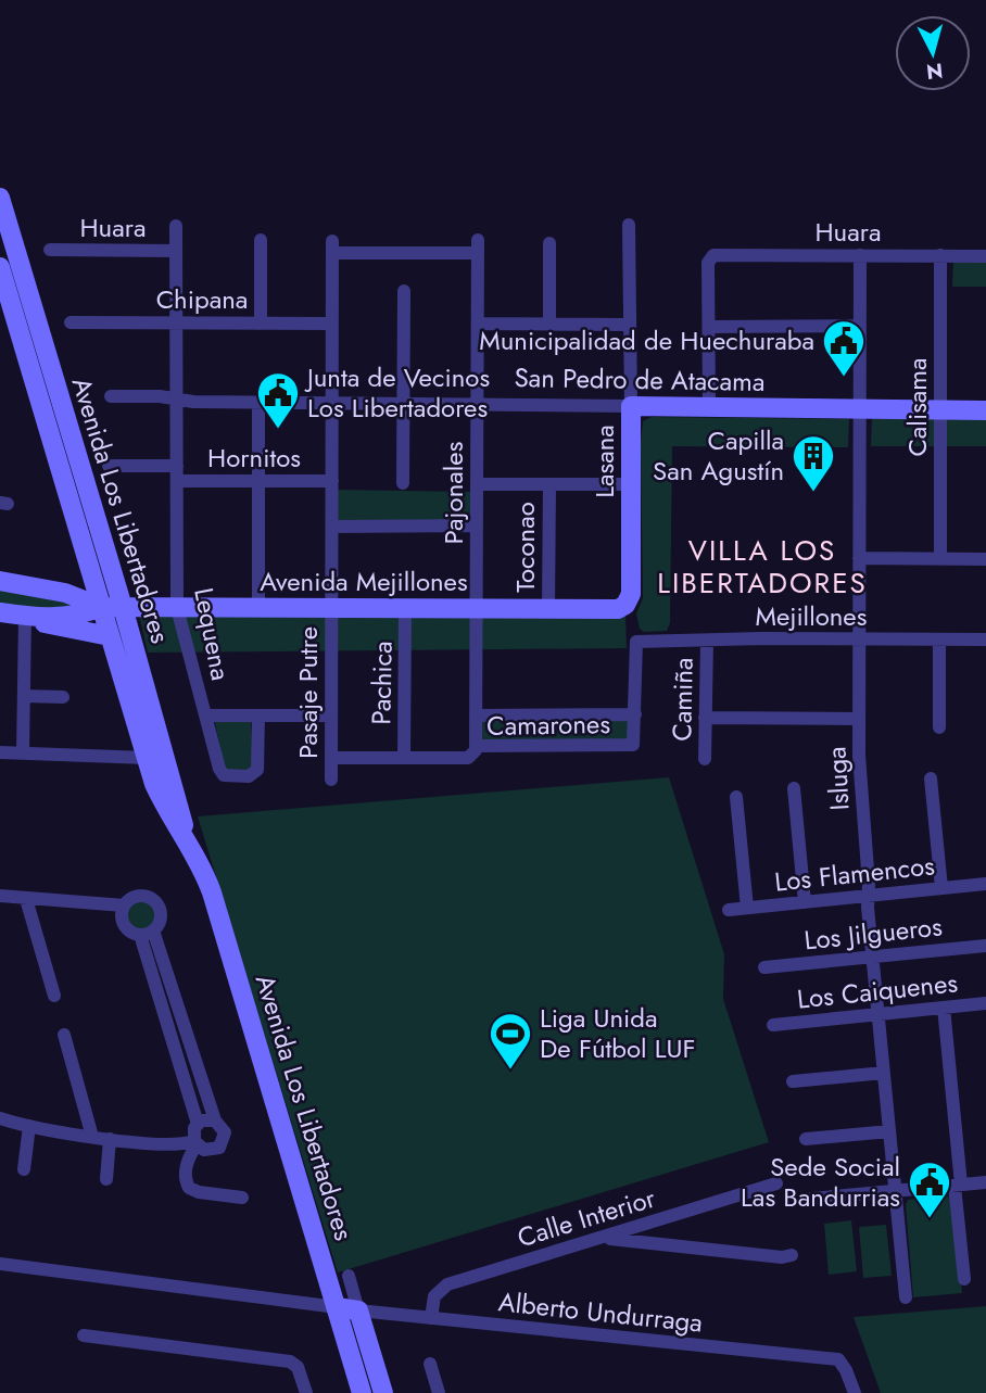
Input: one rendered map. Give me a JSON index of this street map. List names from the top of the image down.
{
  "streets": {
    "street": [
      "Huara",
      "Chipana",
      "San Pedro de Atacama",
      "Calisama",
      "Hornitos",
      "Lasana",
      "Pajonales",
      "Avenida Los Libertadores",
      "Toconao",
      "Avenida Mejillones",
      "Mejillones",
      "Lequena",
      "Pachica",
      "Pasaje Putre",
      "Camiña",
      "Camarones",
      "Isluga",
      "Los Flamencos",
      "Los Jilgueros",
      "Los Caiquenes",
      "Calle Interior",
      "Alberto Undurraga"
    ]
  },
  "crossings": [
    ["Huara", "Calisama"],
    ["Huara", "Lequena"],
    ["Huara", "Isluga"],
    ["Chipana", "Lequena"],
    ["Chipana", "Pasaje Putre"],
    ["San Pedro de Atacama", "Calisama"],
    ["San Pedro de Atacama", "Lasana"],
    ["San Pedro de Atacama", "Pajonales"],
    ["San Pedro de Atacama", "Lequena"],
    ["San Pedro de Atacama", "Pasaje Putre"],
    ["San Pedro de Atacama", "Isluga"],
    ["Hornitos", "Lequena"],
    ["Hornitos", "Pasaje Putre"],
    ["Lasana", "Avenida Mejillones"],
    ["Pajonales", "Avenida Mejillones"],
    ["Pajonales", "Pasaje Putre"],
    ["Pajonales", "Camarones"],
    ["Avenida Los Libertadores", "Avenida Mejillones"],
    ["Avenida Los Libertadores", "Alberto Undurraga"],
    ["Toconao", "Avenida Mejillones"],
    ["Avenida Mejillones", "Lequena"],
    ["Avenida Mejillones", "Pachica"],
    ["Avenida Mejillones", "Pasaje Putre"],
    ["Mejillones", "Camiña"],
    ["Mejillones", "Camarones"],
    ["Mejillones", "Isluga"],
    ["Pachica", "Camarones"],
    ["Pasaje Putre", "Camarones"],
    ["Isluga", "Los Flamencos"],
    ["Isluga", "Los Jilgueros"],
    ["Isluga", "Los Caiquenes"],
    ["Calle Interior", "Alberto Undurraga"]
  ],
  "districts": ["VILLA LOS LIBERTADORES"],
  "places": {
    "public building": ["Municipalidad de Huechuraba", "Junta de Vecinos Los Libertadores", "Sede Social Las Bandurrias"],
    "building": ["Capilla San Agustín"],
    "sports": ["Liga Unida De Fútbol LUF"]
  },
  "north": "bottom"
}
